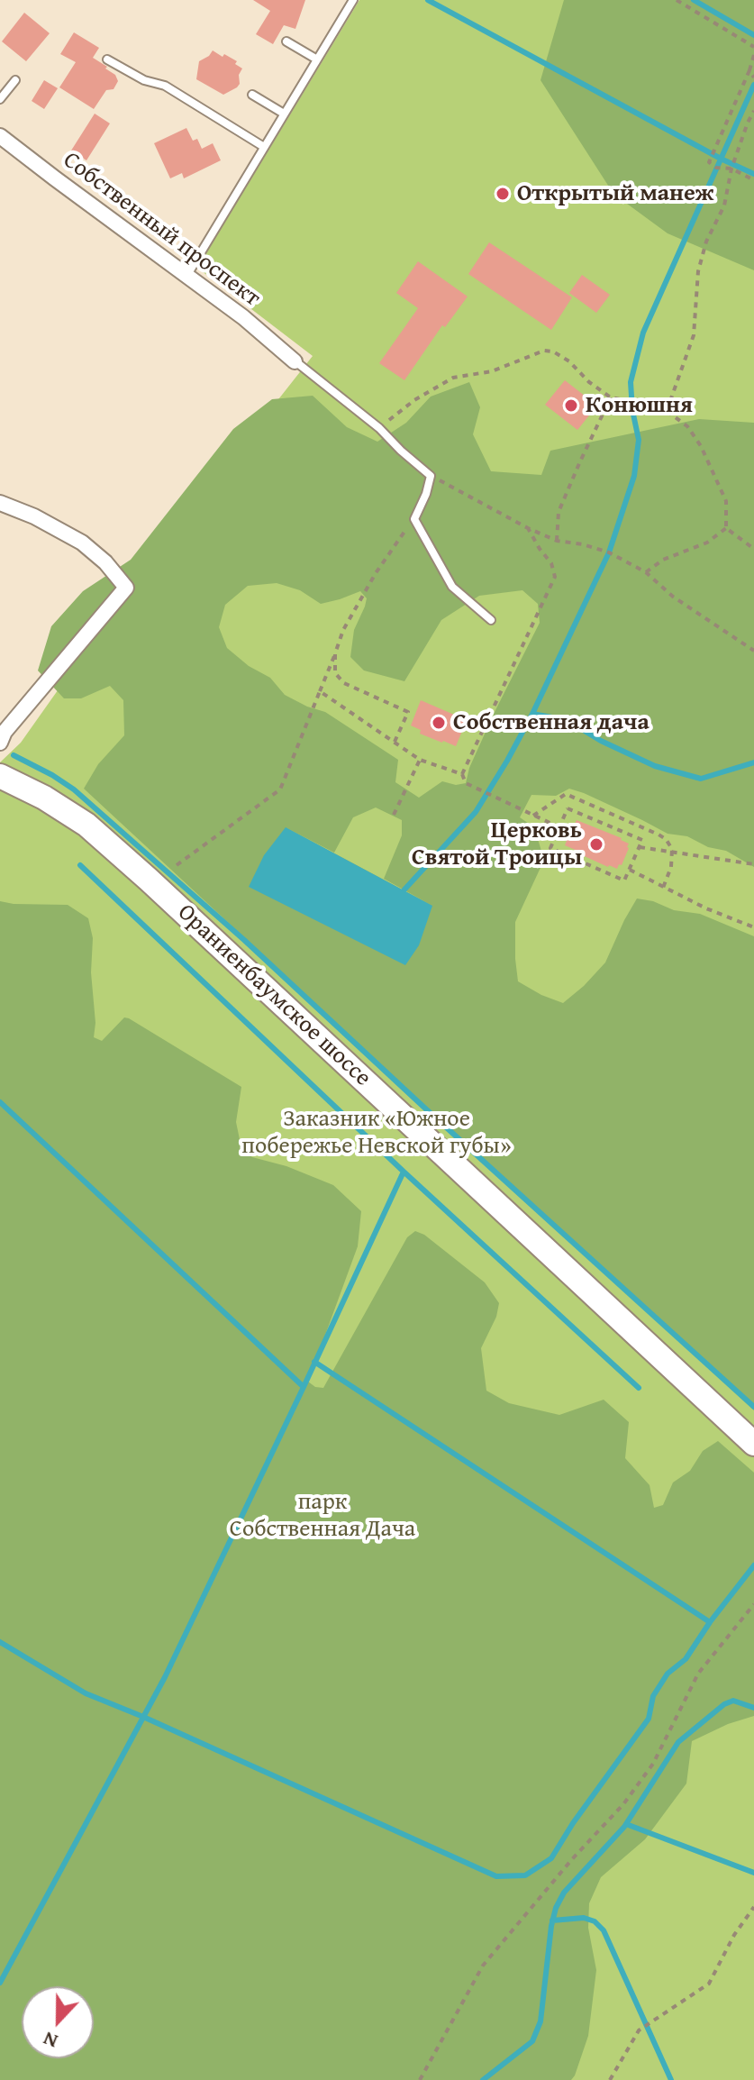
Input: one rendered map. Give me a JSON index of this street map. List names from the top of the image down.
{
  "streets": {
    "main road": ["Ораниенбаумское шоссе"],
    "street": ["Собственный проспект"]
  },
  "parks": ["Заказник «Южное побережье Невской губы»", "парк Собственная Дача"],
  "places": [
    "Открытый манеж",
    "Конюшня",
    "Собственная дача",
    "Церковь Святой Троицы"
  ],
  "north": "bottom"
}
